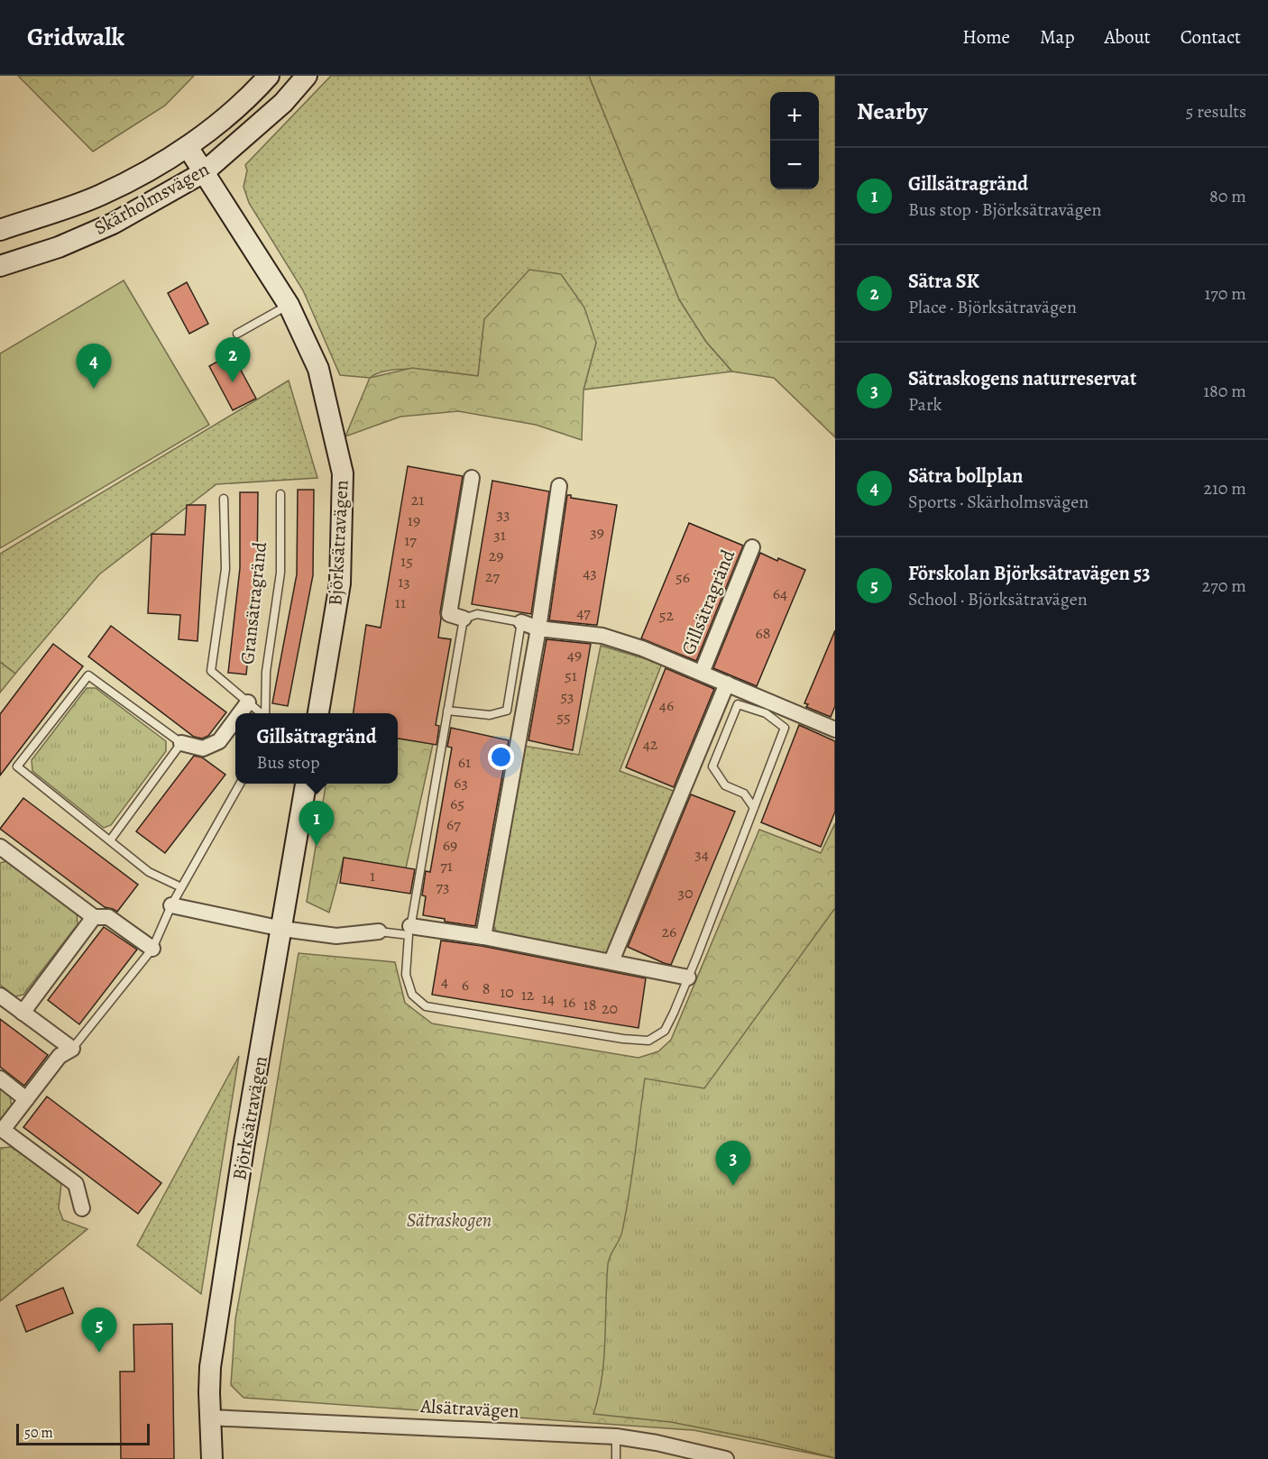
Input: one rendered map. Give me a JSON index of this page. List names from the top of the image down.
{
  "streets": {
    "street": [
      "Skärholmsvägen",
      "Björksätravägen",
      "Gillsätragränd",
      "Alsätravägen"
    ],
    "lane": ["Gransätragränd"]
  },
  "crossings": [
    ["Skärholmsvägen", "Björksätravägen"],
    ["Björksätravägen", "Alsätravägen"]
  ],
  "parks": ["Sätraskogen"],
  "house_numbers": [
    "21",
    "33",
    "19",
    "39",
    "31",
    "17",
    "29",
    "15",
    "43",
    "27",
    "56",
    "13",
    "64",
    "11",
    "47",
    "52",
    "68",
    "49",
    "51",
    "53",
    "46",
    "55",
    "42",
    "61",
    "63",
    "65",
    "67",
    "69",
    "34",
    "71",
    "1",
    "73",
    "30",
    "26",
    "4",
    "6",
    "8",
    "10",
    "12",
    "14",
    "16",
    "18",
    "20"
  ],
  "scale_bar": "50 m",
  "page": {
    "header": "Gridwalk",
    "nav": [
      "Home",
      "Map",
      "About",
      "Contact"
    ],
    "heading": ["Nearby", "5 results"],
    "map_buttons": ["+", "−"],
    "list": [
      {
        "mark": "1",
        "name": "Gillsätragränd",
        "note": "Bus stop · Björksätravägen",
        "value": "80 m"
      },
      {
        "mark": "2",
        "name": "Sätra SK",
        "note": "Place · Björksätravägen",
        "value": "170 m"
      },
      {
        "mark": "3",
        "name": "Sätraskogens naturreservat",
        "note": "Park",
        "value": "180 m"
      },
      {
        "mark": "4",
        "name": "Sätra bollplan",
        "note": "Sports · Skärholmsvägen",
        "value": "210 m"
      },
      {
        "mark": "5",
        "name": "Förskolan Björksätravägen 53",
        "note": "School · Björksätravägen",
        "value": "270 m"
      }
    ],
    "pins": [
      "2",
      "4",
      "1",
      "3",
      "5"
    ],
    "popup": ["Gillsätragränd", "Bus stop"],
    "scale": "50 m"
  }
}
